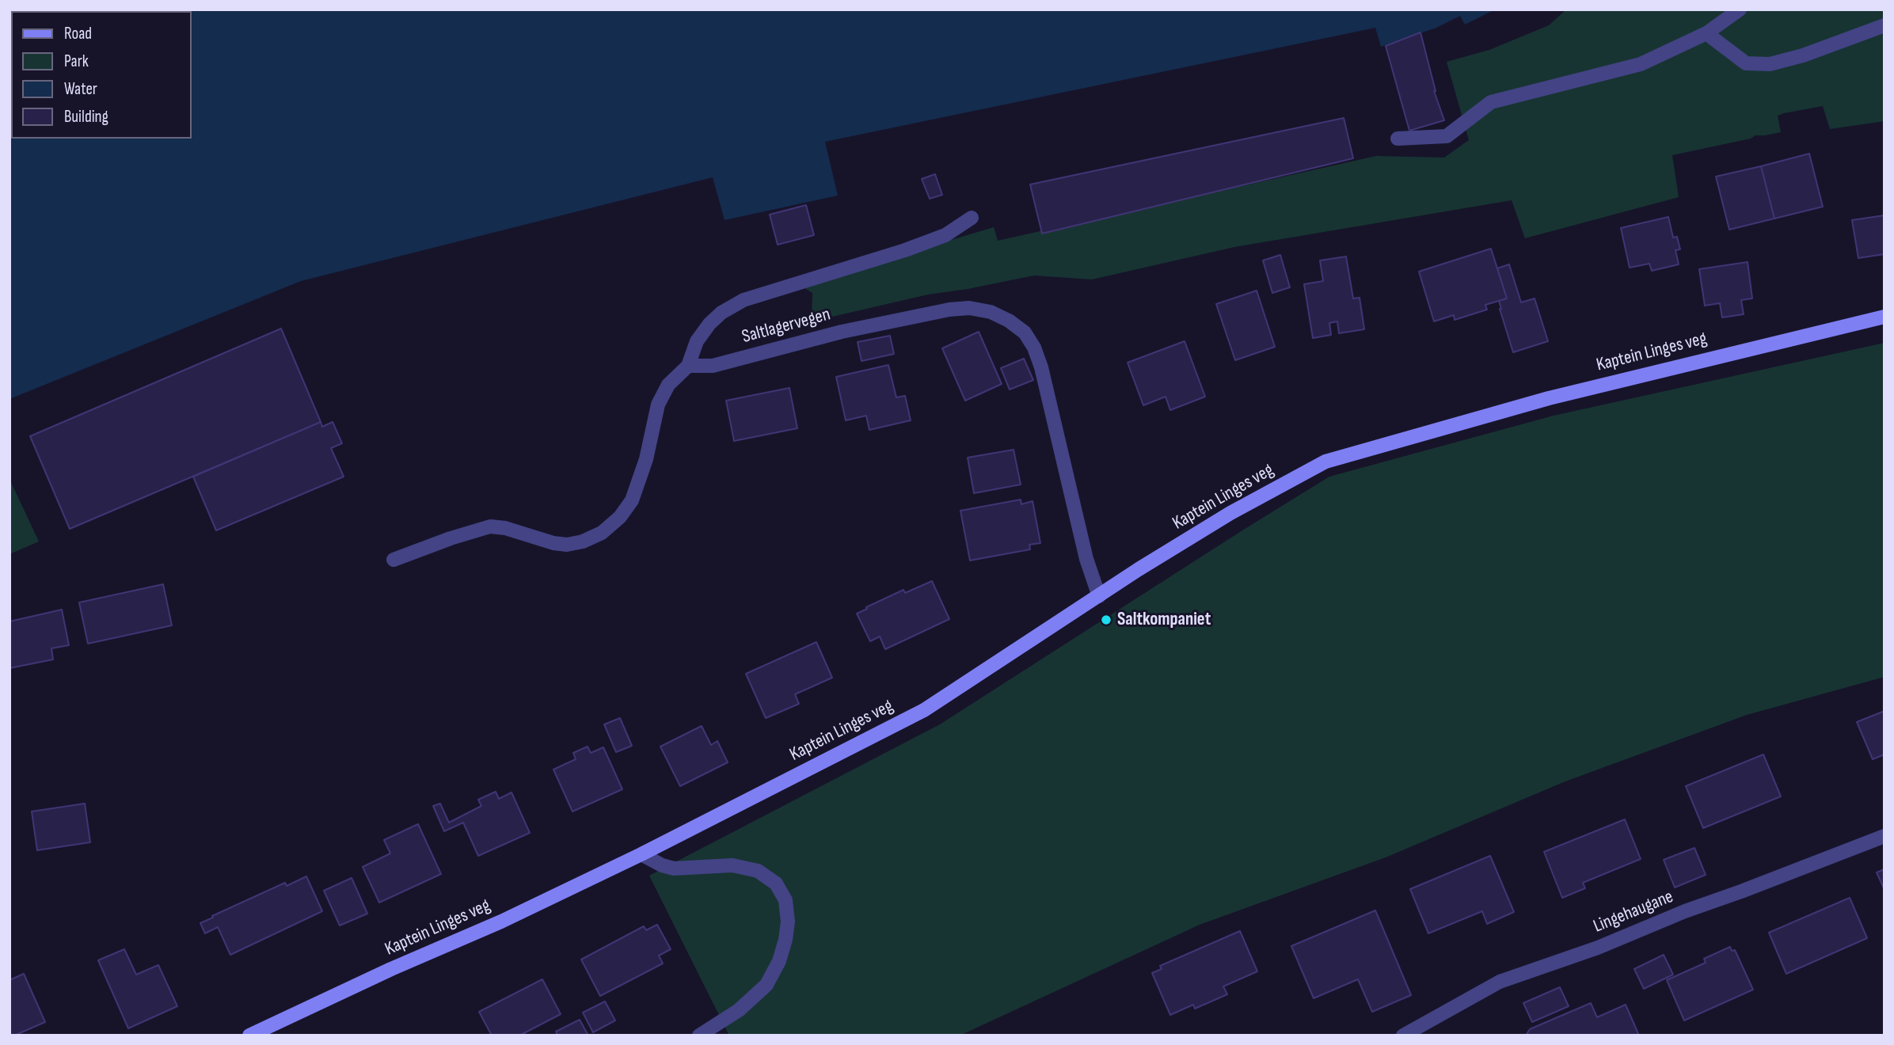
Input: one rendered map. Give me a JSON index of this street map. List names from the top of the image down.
{
  "streets": {
    "street": ["Saltlagervegen", "Kaptein Linges veg", "Lingehaugane"]
  },
  "crossings": [
    ["Saltlagervegen", "Kaptein Linges veg"]
  ],
  "places": ["Saltkompaniet"],
  "legend": [
    "Road",
    "Park",
    "Water",
    "Building"
  ]
}
